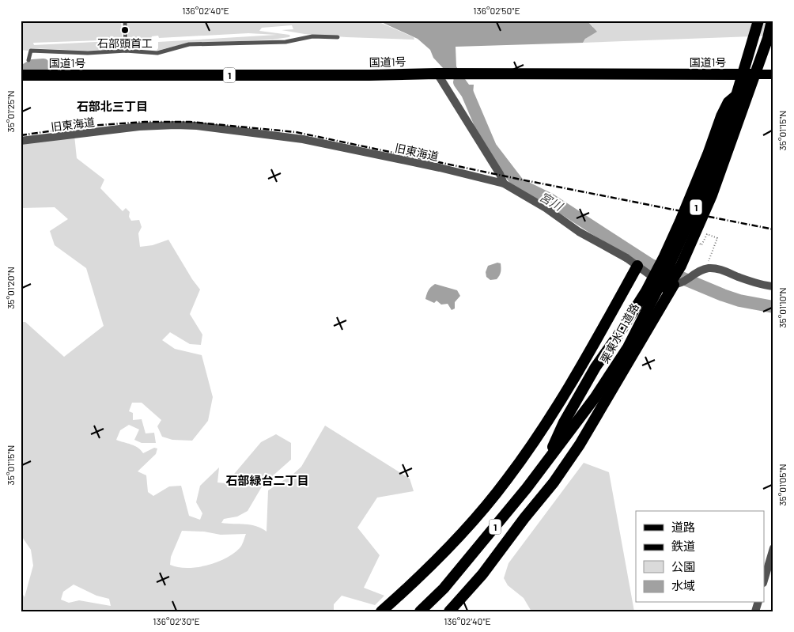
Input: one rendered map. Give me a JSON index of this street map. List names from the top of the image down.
{
  "streets": {
    "highway": ["国道1号", "1", "栗東水口道路"],
    "street": ["旧東海道"]
  },
  "crossings": [
    ["国道1号", "1"],
    ["1", "栗東水口道路"]
  ],
  "districts": ["石部北三丁目", "石部緑台二丁目"],
  "water": ["宮川"],
  "places": ["石部頭首工"],
  "legend": [
    "道路",
    "鉄道",
    "公園",
    "水域"
  ],
  "coordinates": [
    "136°02'40\"E",
    "136°02'50\"E",
    "35°01'25\"N",
    "35°01'15\"N",
    "35°01'20\"N",
    "35°01'10\"N",
    "35°01'05\"N",
    "136°02'30\"E"
  ]
}
